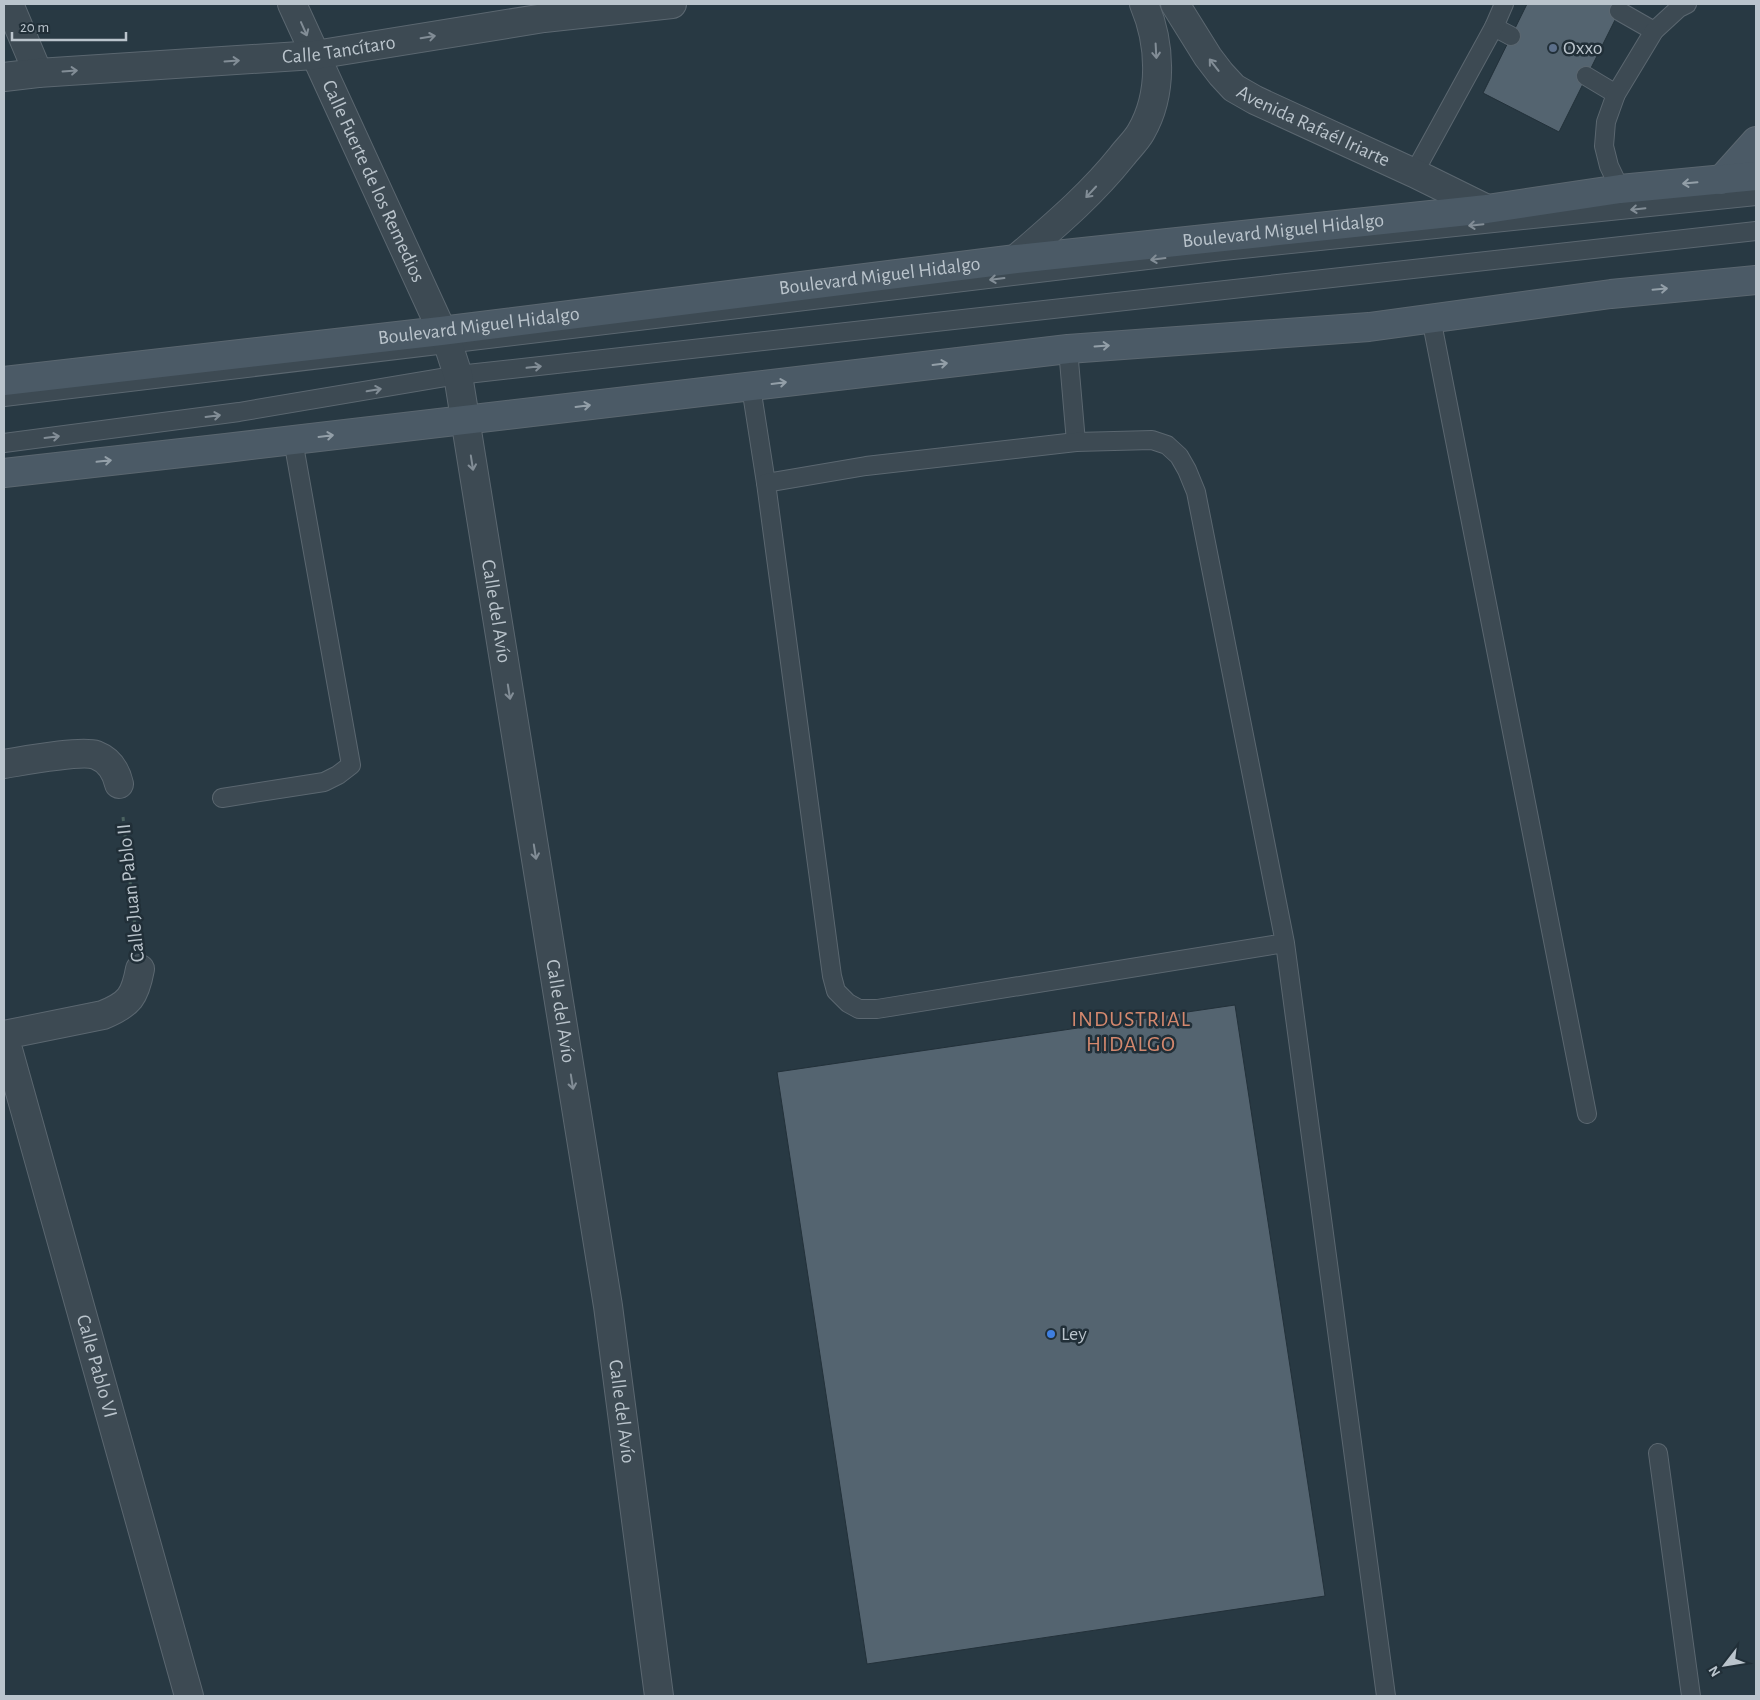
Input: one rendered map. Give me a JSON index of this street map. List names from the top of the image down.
{
  "streets": {
    "main road": ["Boulevard Miguel Hidalgo"],
    "street": [
      "Calle Tancítaro",
      "Avenida Rafaél Iriarte",
      "Calle Fuerte de los Remedios",
      "Calle del Avío",
      "Calle Juan Pablo II",
      "Calle Pablo VI"
    ]
  },
  "crossings": [
    ["Calle Tancítaro", "Calle Fuerte de los Remedios"],
    ["Avenida Rafaél Iriarte", "Boulevard Miguel Hidalgo"],
    ["Calle Fuerte de los Remedios", "Boulevard Miguel Hidalgo"],
    ["Calle Fuerte de los Remedios", "Calle del Avío"],
    ["Boulevard Miguel Hidalgo", "Calle del Avío"],
    ["Calle Juan Pablo II", "Calle Pablo VI"]
  ],
  "one_way": ["Calle Tancítaro", "Avenida Rafaél Iriarte", "Calle del Avío"],
  "districts": ["INDUSTRIAL HIDALGO"],
  "places": ["Oxxo", "Ley"],
  "scale_bar": "20 m",
  "north": "bottom left"
}
